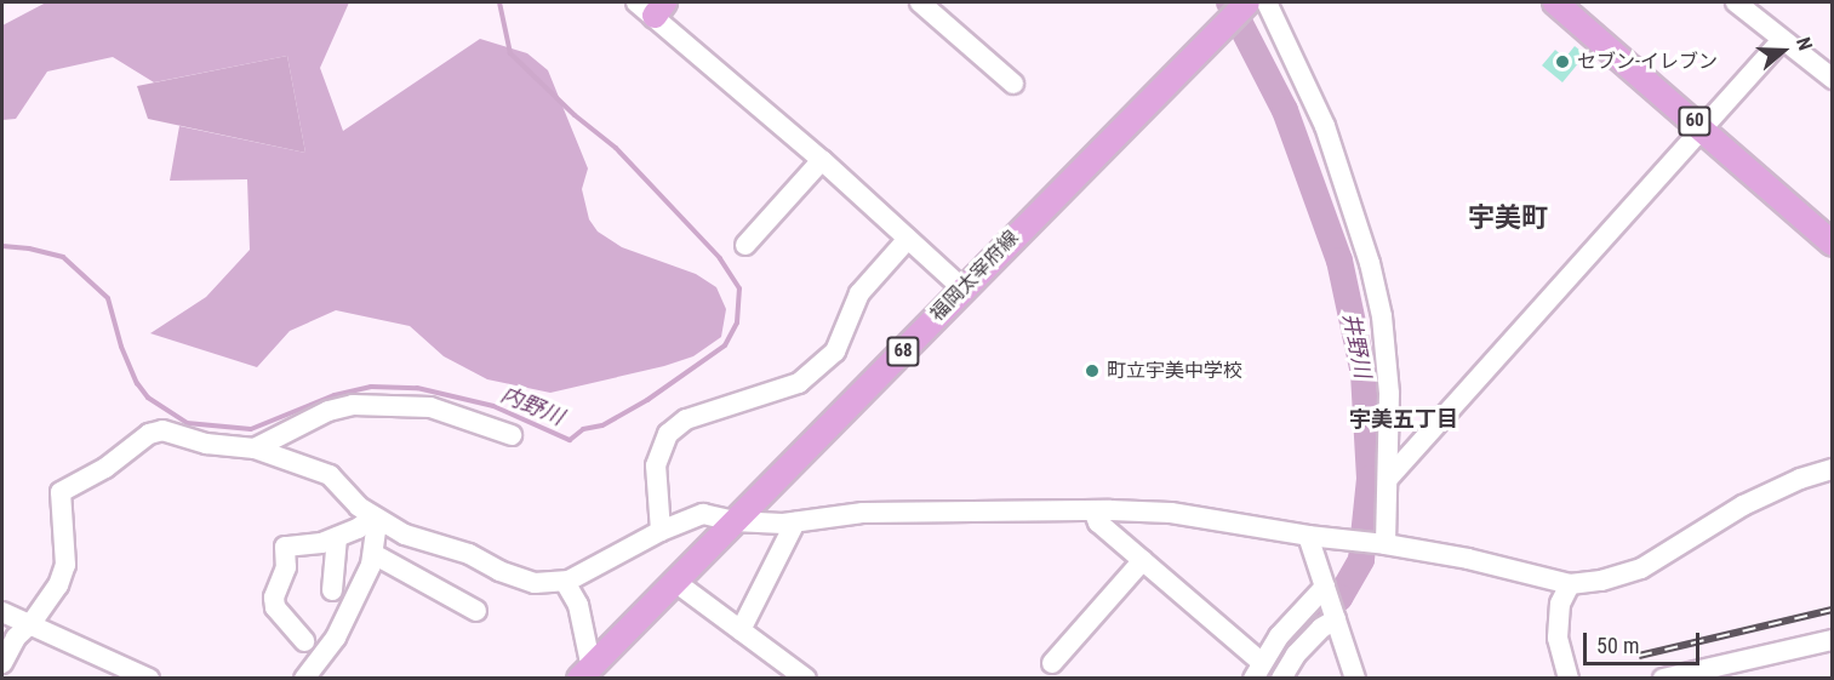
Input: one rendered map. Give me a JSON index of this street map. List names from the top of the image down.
{
  "streets": {
    "main road": ["60", "福岡太宰府線", "68"]
  },
  "districts": ["宇美町", "宇美五丁目"],
  "water": ["井野川", "内野川"],
  "places": ["セブン-イレブン", "町立宇美中学校"],
  "scale_bar": "50 m",
  "north": "right"
}
